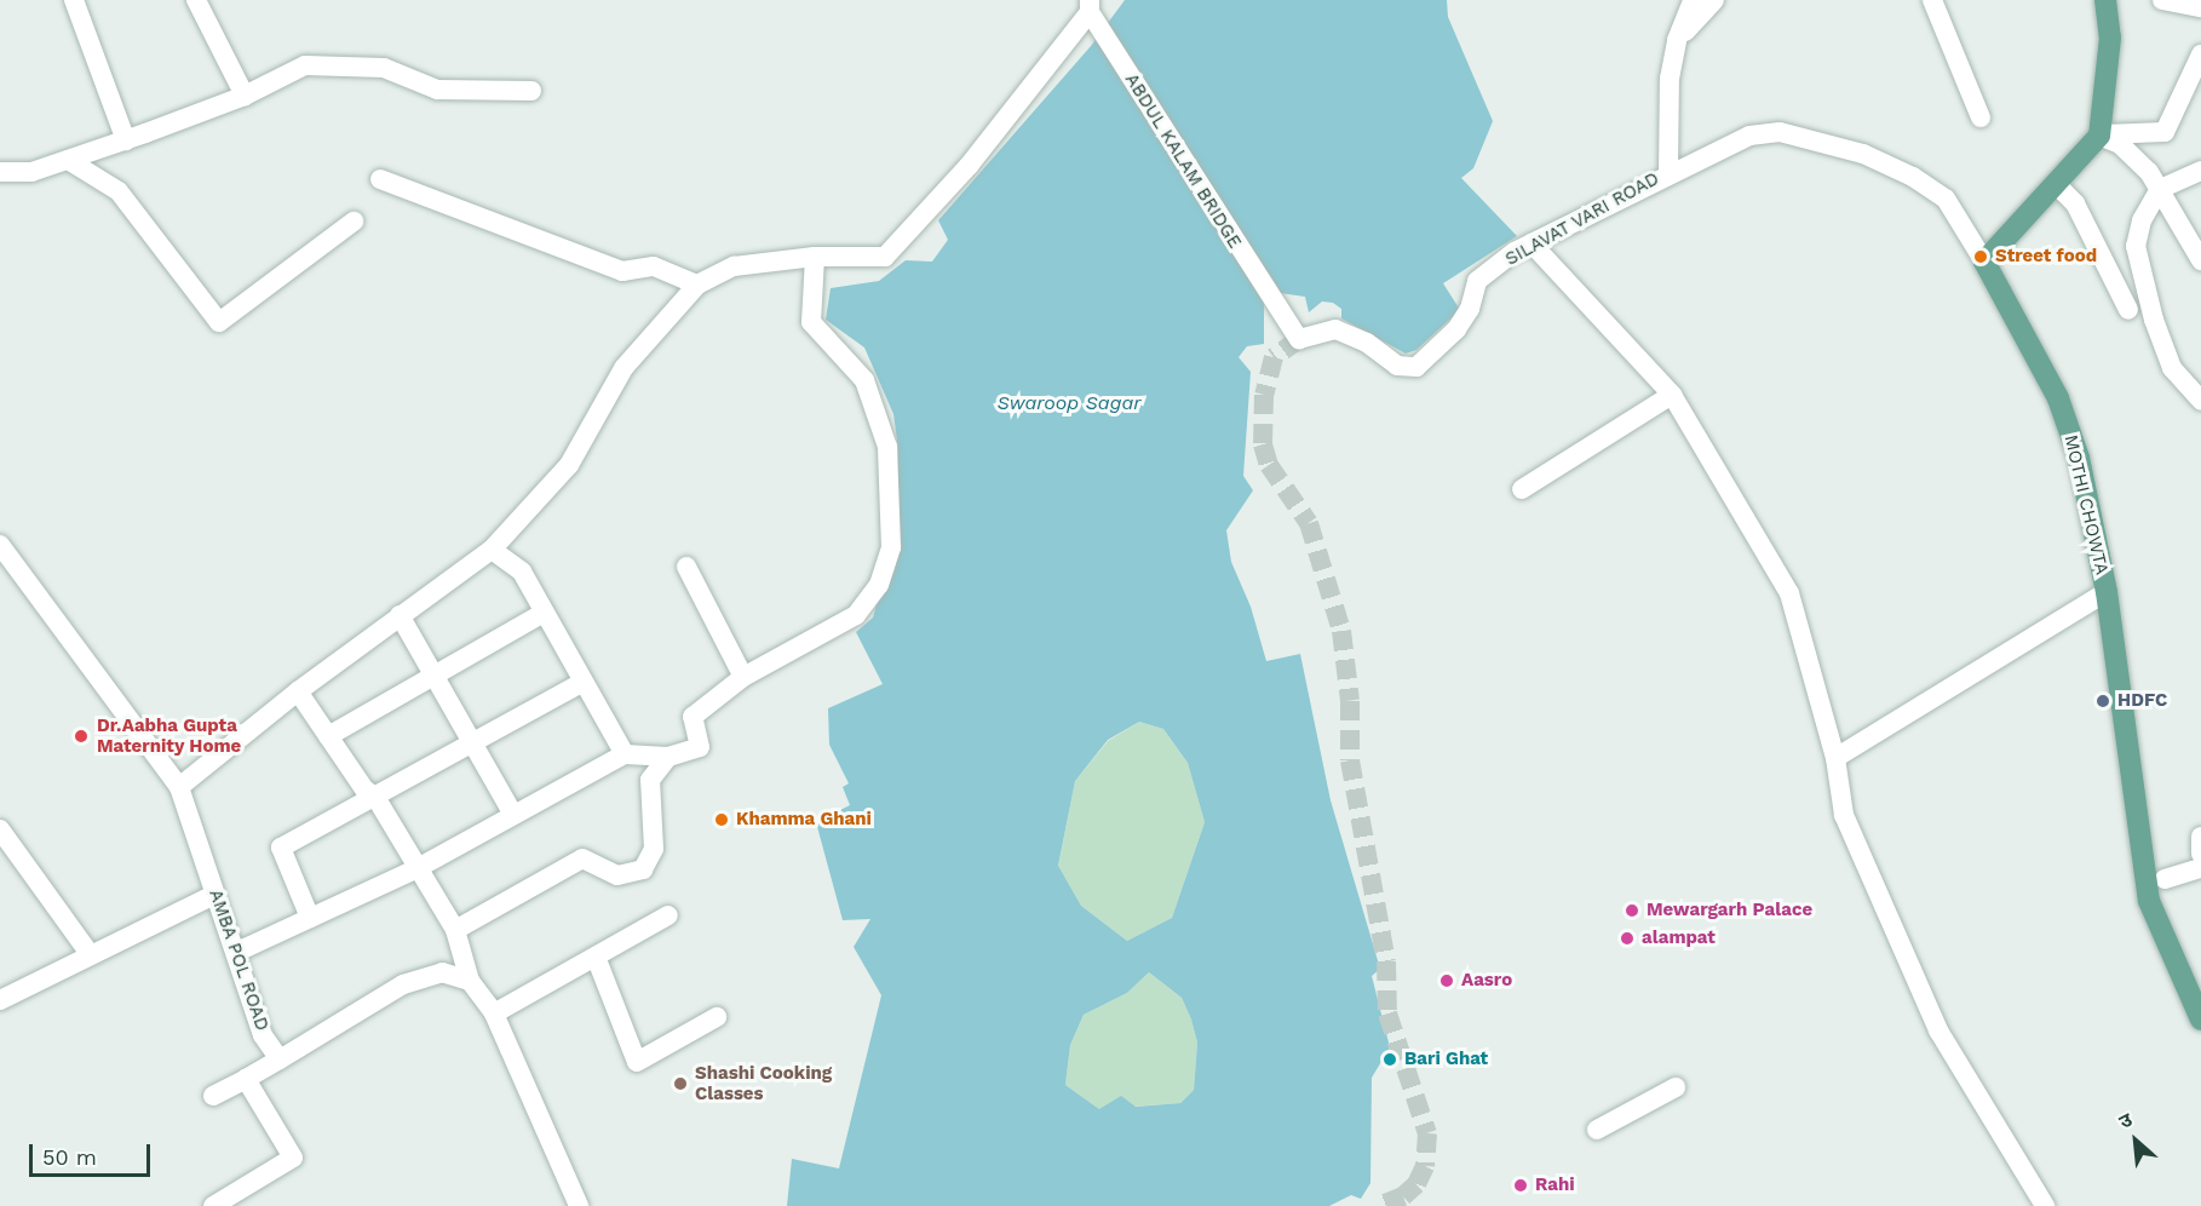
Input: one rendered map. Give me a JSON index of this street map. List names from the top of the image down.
{
  "streets": {
    "main road": ["MOTHI CHOWTA"],
    "street": ["ABDUL KALAM BRIDGE", "SILAVAT VARI ROAD", "AMBA POL ROAD"]
  },
  "crossings": [
    ["ABDUL KALAM BRIDGE", "SILAVAT VARI ROAD"],
    ["SILAVAT VARI ROAD", "MOTHI CHOWTA"]
  ],
  "water": ["Swaroop Sagar"],
  "places": [
    "Street food",
    "HDFC",
    "Dr.Aabha Gupta Maternity Home",
    "Khamma Ghani",
    "Mewargarh Palace",
    "alampat",
    "Aasro",
    "Bari Ghat",
    "Shashi Cooking Classes",
    "Rahi"
  ],
  "scale_bar": "50 m",
  "north": "top left"
}
